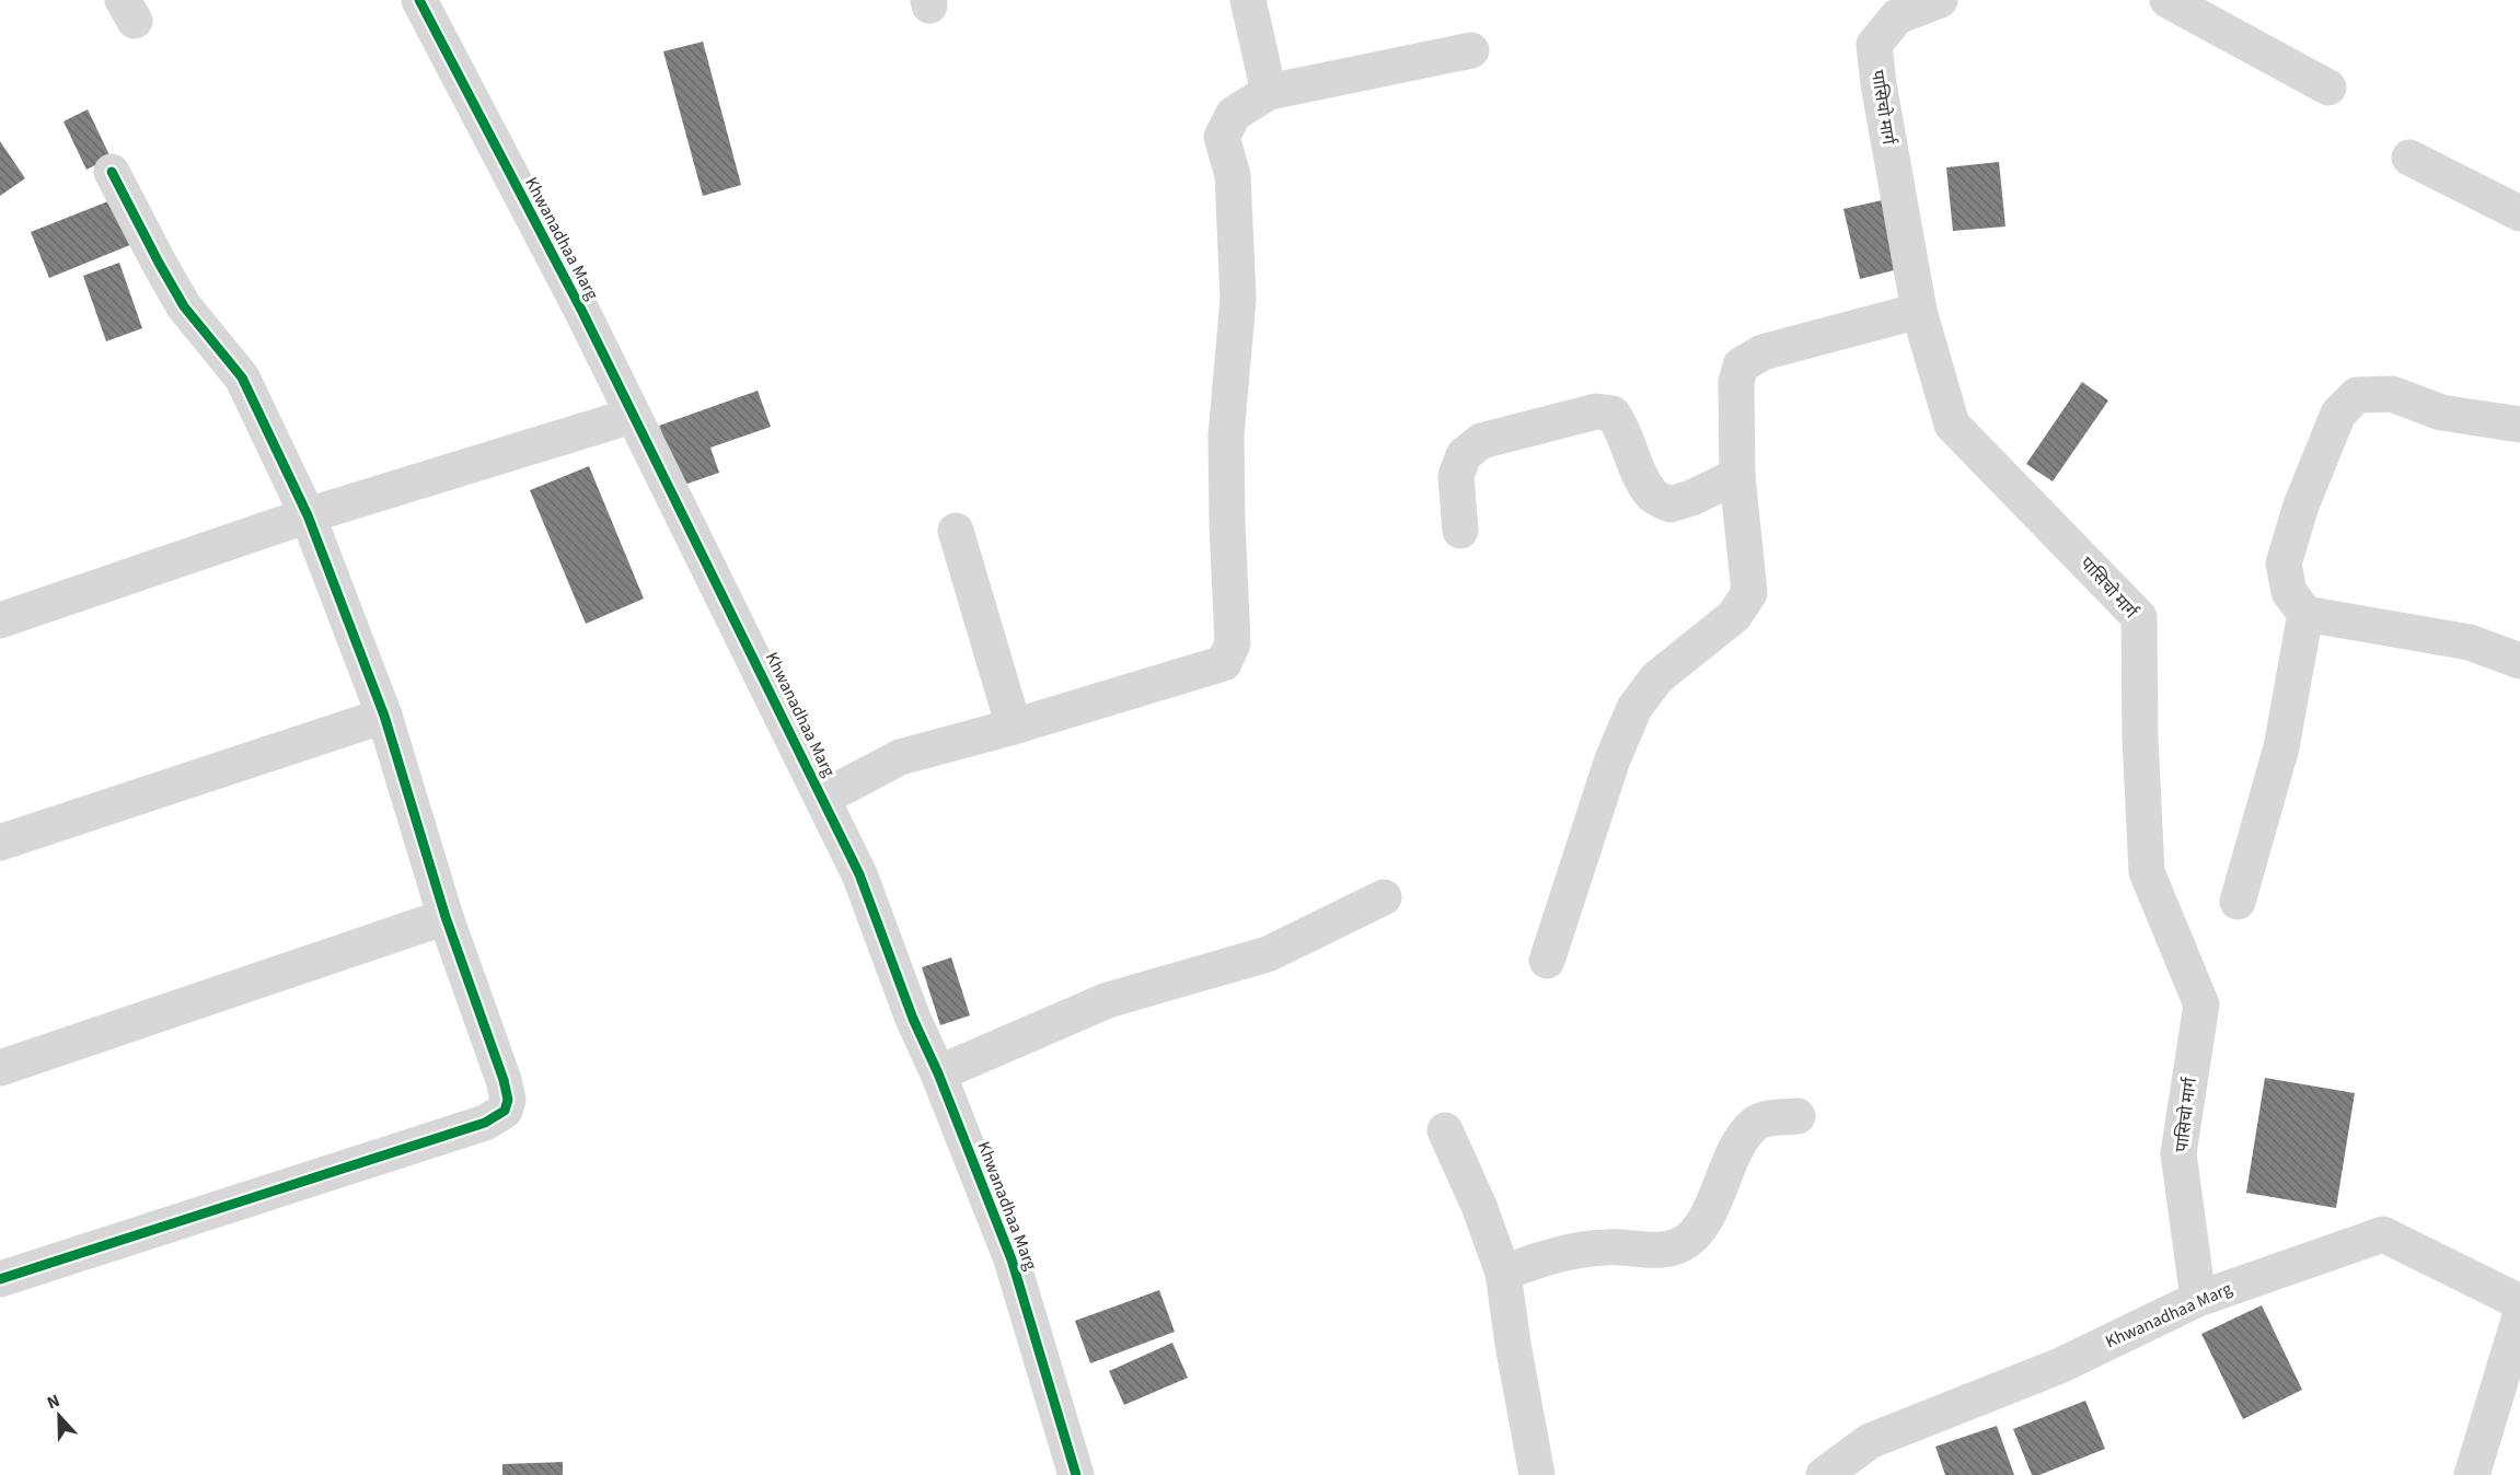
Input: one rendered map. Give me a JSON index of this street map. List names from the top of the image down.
{
  "streets": {
    "street": ["पासिचो मार्ग", "Khwanadhaa Marg"]
  },
  "crossings": [
    ["पासिचो मार्ग", "Khwanadhaa Marg"]
  ],
  "north": "top"
}
